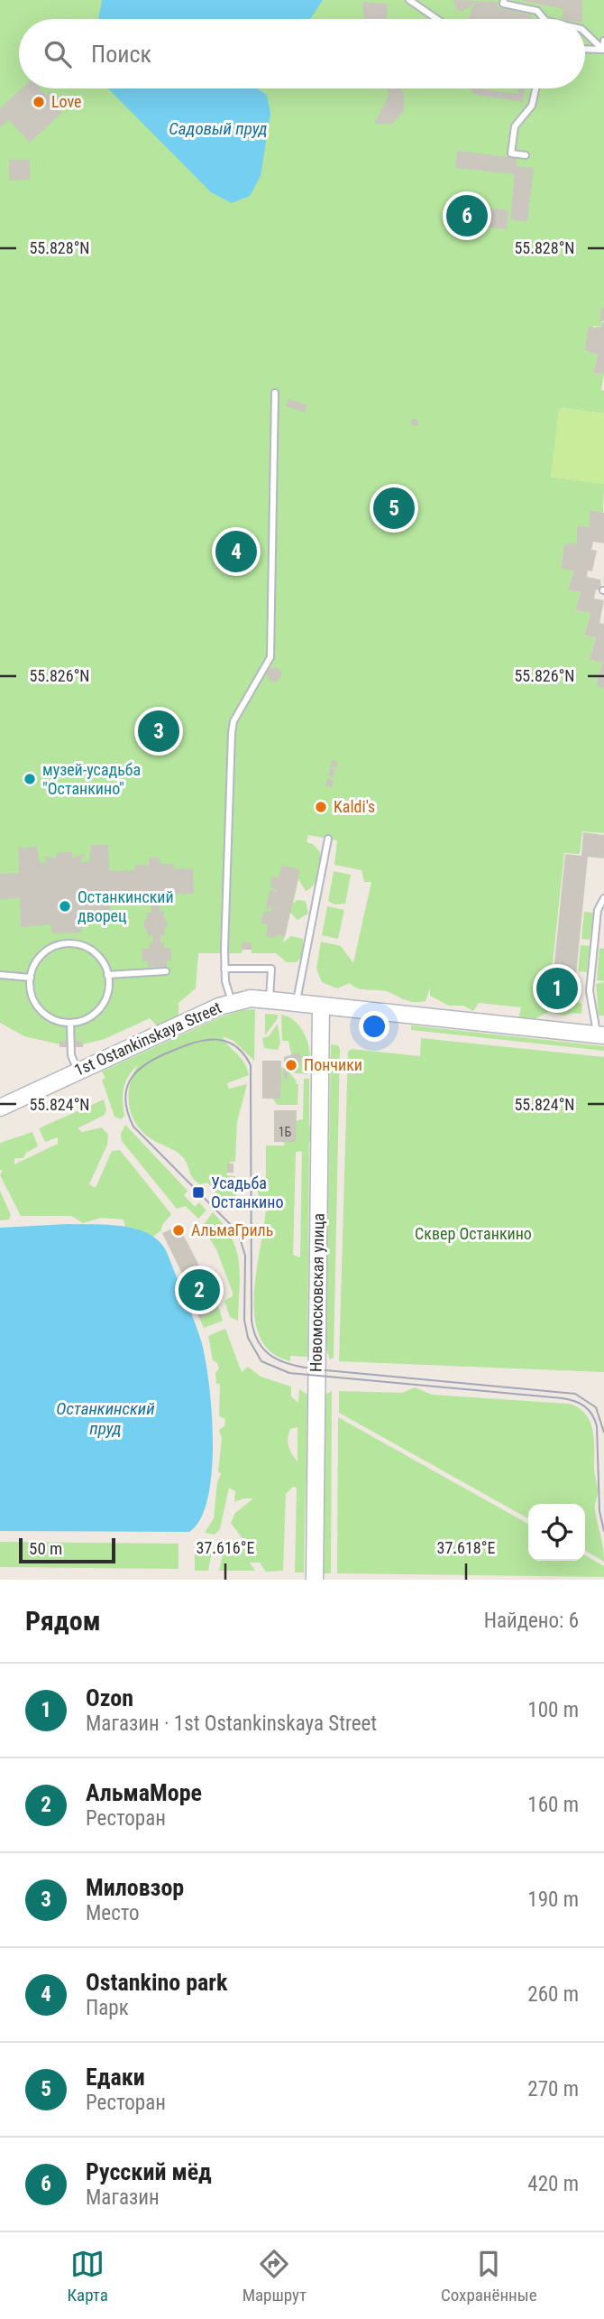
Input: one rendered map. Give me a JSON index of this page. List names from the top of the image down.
{
  "streets": {
    "street": ["1st Ostankinskaya Street", "Новомосковская улица"]
  },
  "crossings": [
    ["1st Ostankinskaya Street", "Новомосковская улица"]
  ],
  "water": ["Садовый пруд", "Останкинский пруд"],
  "parks": ["Сквер Останкино"],
  "places": {
    "other": [
      "Love",
      "музей-усадьба \"Останкино\"",
      "Kaldi's",
      "Останкинский дворец",
      "Пончики",
      "АльмаГриль"
    ],
    "transit": ["Усадьба Останкино"]
  },
  "house_numbers": ["1Б"],
  "scale_bar": "50 m",
  "page": {
    "search": "Поиск",
    "pins": [
      "6",
      "5",
      "4",
      "3",
      "1",
      "2"
    ],
    "scale": "50 m",
    "heading": ["Рядом", "Найдено: 6"],
    "list": [
      {
        "mark": "1",
        "name": "Ozon",
        "note": "Магазин · 1st Ostankinskaya Street",
        "value": "100 m"
      },
      {
        "mark": "2",
        "name": "АльмаМоре",
        "note": "Ресторан",
        "value": "160 m"
      },
      {
        "mark": "3",
        "name": "Миловзор",
        "note": "Место",
        "value": "190 m"
      },
      {
        "mark": "4",
        "name": "Ostankino park",
        "note": "Парк",
        "value": "260 m"
      },
      {
        "mark": "5",
        "name": "Едаки",
        "note": "Ресторан",
        "value": "270 m"
      },
      {
        "mark": "6",
        "name": "Русский мёд",
        "note": "Магазин",
        "value": "420 m"
      }
    ],
    "nav": ["Карта", "Маршрут", "Сохранённые"]
  },
  "coordinates": [
    "55.828°N",
    "55.826°N",
    "55.824°N",
    "37.616°E",
    "37.618°E"
  ]
}
